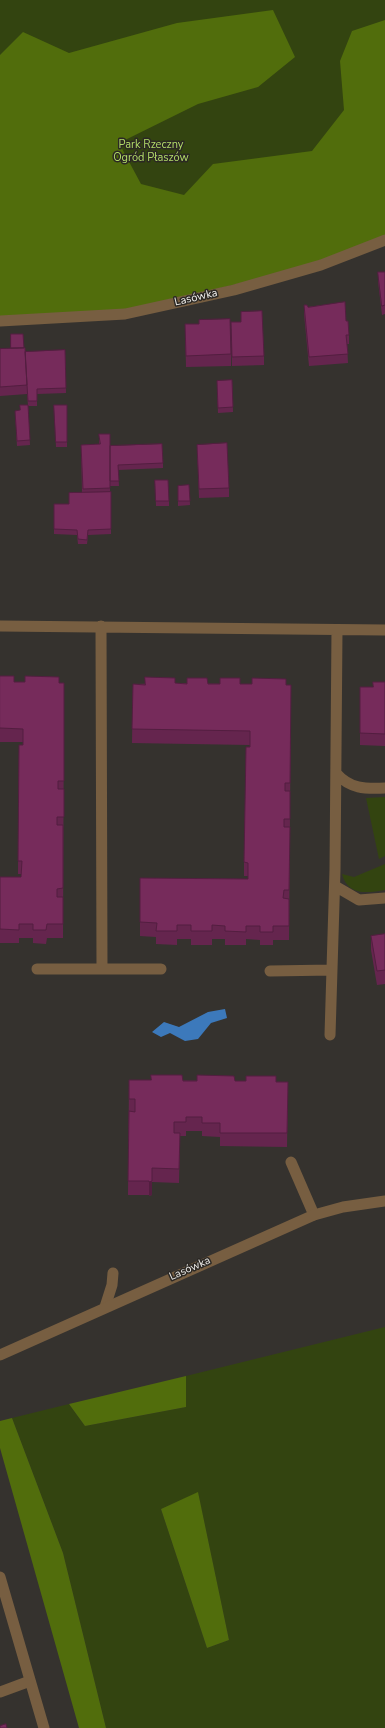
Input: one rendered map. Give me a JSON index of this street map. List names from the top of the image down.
{
  "streets": {
    "street": ["Lasówka"]
  },
  "parks": ["Park Rzeczny Ogród Płaszów"]
}
